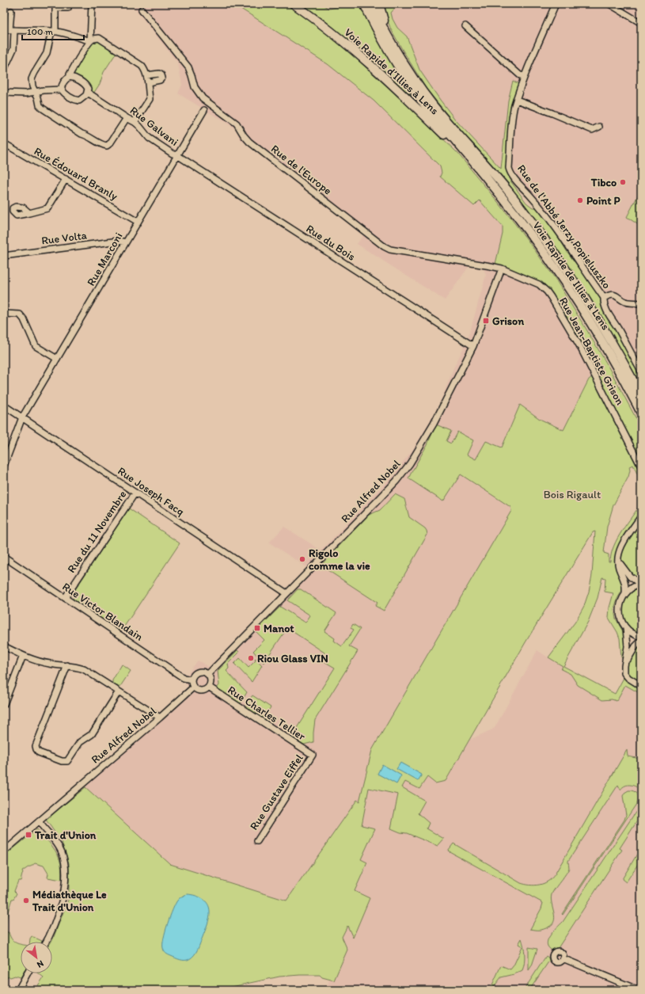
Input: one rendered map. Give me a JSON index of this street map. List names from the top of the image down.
{
  "streets": {
    "highway": ["Voie Rapide d’Illies à Lens", "Voie Rapide de Illies à Lens"],
    "street": [
      "Rue Galvani",
      "Rue de l'Europe",
      "Rue Édouard Branly",
      "Rue de l'Abbé Jerzy Popieluszko",
      "Rue Volta",
      "Rue du Bois",
      "Rue Marconi",
      "Rue Jean-Baptiste Grison",
      "Rue Joseph Facq",
      "Rue Alfred Nobel",
      "Rue du 11 Novembre",
      "Rue Victor Blandain",
      "Rue Charles Tellier",
      "Rue Gustave Eiffel"
    ]
  },
  "crossings": [
    ["Voie Rapide d’Illies à Lens", "Voie Rapide de Illies à Lens"],
    ["Rue Galvani", "Rue du Bois"],
    ["Rue Galvani", "Rue Marconi"],
    ["Rue de l'Europe", "Rue Jean-Baptiste Grison"],
    ["Rue de l'Europe", "Rue Alfred Nobel"],
    ["Rue Édouard Branly", "Rue Marconi"],
    ["Rue Volta", "Rue Marconi"],
    ["Rue du Bois", "Rue Marconi"],
    ["Rue du Bois", "Rue Alfred Nobel"],
    ["Rue Marconi", "Rue Joseph Facq"],
    ["Rue Jean-Baptiste Grison", "Rue Alfred Nobel"],
    ["Rue Joseph Facq", "Rue Alfred Nobel"],
    ["Rue Joseph Facq", "Rue du 11 Novembre"],
    ["Rue Alfred Nobel", "Rue Victor Blandain"],
    ["Rue Alfred Nobel", "Rue Charles Tellier"],
    ["Rue du 11 Novembre", "Rue Victor Blandain"],
    ["Rue Victor Blandain", "Rue Charles Tellier"],
    ["Rue Charles Tellier", "Rue Gustave Eiffel"]
  ],
  "parks": ["Bois Rigault"],
  "places": {
    "other": [
      "Tibco",
      "Point P",
      "Rigolo comme la vie",
      "Riou Glass VIN",
      "Médiathèque Le Trait d'Union"
    ],
    "transit": ["Grison", "Manot", "Trait d'Union"]
  },
  "scale_bar": "100 m",
  "north": "bottom right"
}
